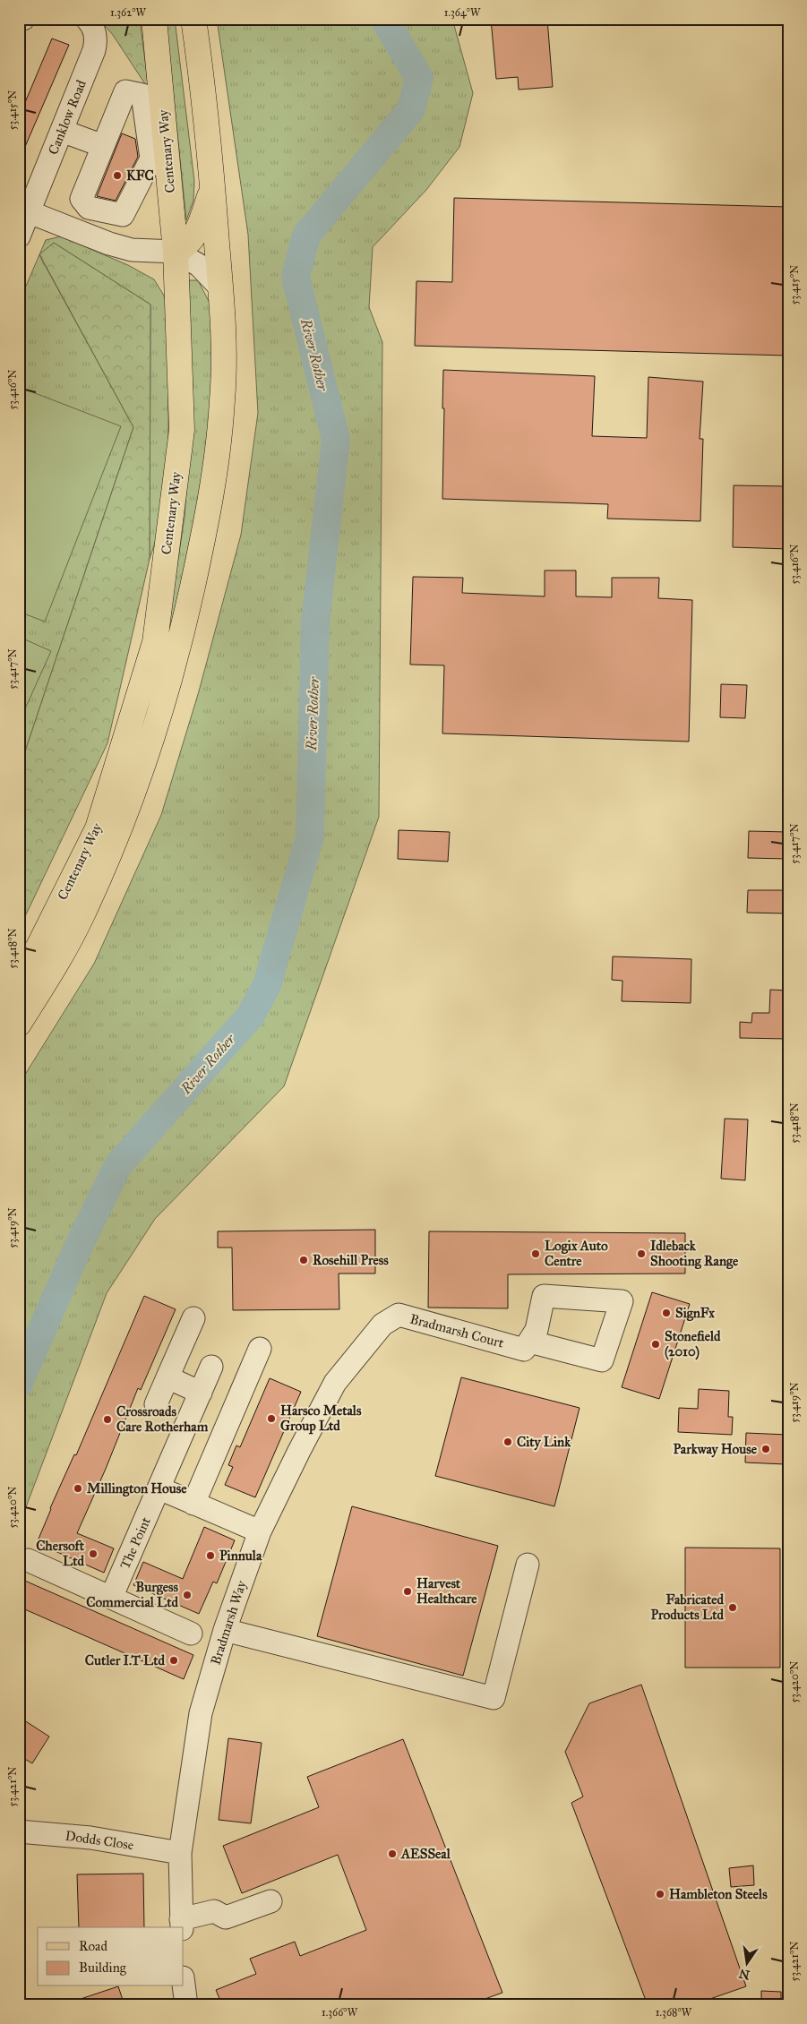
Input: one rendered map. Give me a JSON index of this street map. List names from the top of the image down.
{
  "streets": {
    "main road": ["Centenary Way"],
    "street": [
      "Canklow Road",
      "Bradmarsh Court",
      "The Point",
      "Bradmarsh Way",
      "Dodds Close"
    ]
  },
  "crossings": [
    ["Bradmarsh Court", "Bradmarsh Way"],
    ["Bradmarsh Way", "Dodds Close"]
  ],
  "water": ["River Rother"],
  "places": [
    "KFC",
    "Logix Auto Centre",
    "Idleback Shooting Range",
    "Rosehill Press",
    "SignFx",
    "Stonefield (2010)",
    "Harsco Metals Group Ltd",
    "Crossroads Care Rotherham",
    "City Link",
    "Parkway House",
    "Millington House",
    "Chersoft Ltd",
    "Pinnula",
    "Harvest Healthcare",
    "Burgess Commercial Ltd",
    "Fabricated Products Ltd",
    "Cutler I.T Ltd",
    "AESSeal",
    "Hambleton Steels"
  ],
  "legend": ["Road", "Building"],
  "north": "bottom",
  "coordinates": [
    "1.362°W",
    "1.364°W",
    "53.415°N",
    "53.416°N",
    "53.417°N",
    "53.418°N",
    "53.419°N",
    "53.420°N",
    "53.421°N",
    "1.366°W",
    "1.368°W"
  ]
}
